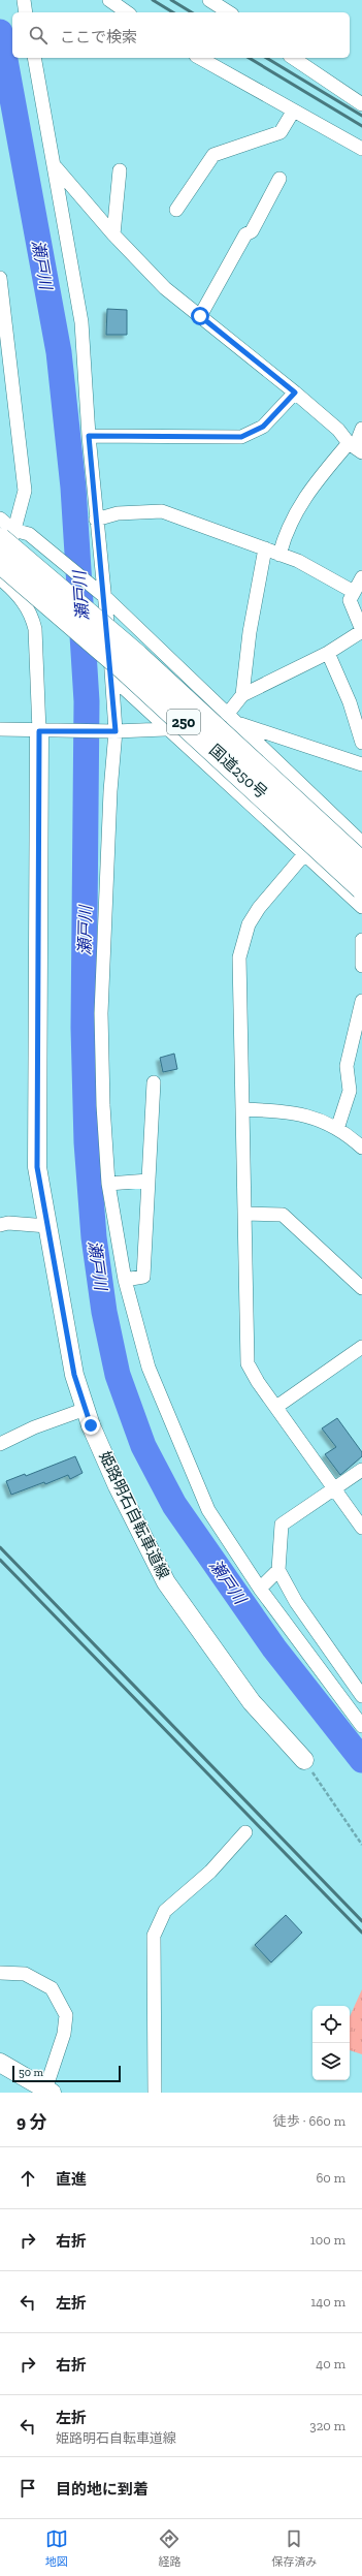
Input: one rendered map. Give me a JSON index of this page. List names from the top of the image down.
{
  "streets": {
    "highway": ["250", "国道250号"],
    "main road": ["姫路明石自転車道線"]
  },
  "water": ["瀬戸川"],
  "scale_bar": "50 m",
  "page": {
    "search": "ここで検索",
    "scale": "50 m",
    "heading": ["9 分", "徒歩 · 660 m"],
    "list": [
      ["直進", "60 m"],
      ["右折", "100 m"],
      ["左折", "140 m"],
      ["右折", "40 m"],
      ["左折", "姫路明石自転車道線", "320 m"],
      "目的地に到着"
    ],
    "nav": ["地図", "経路", "保存済み"]
  }
}
